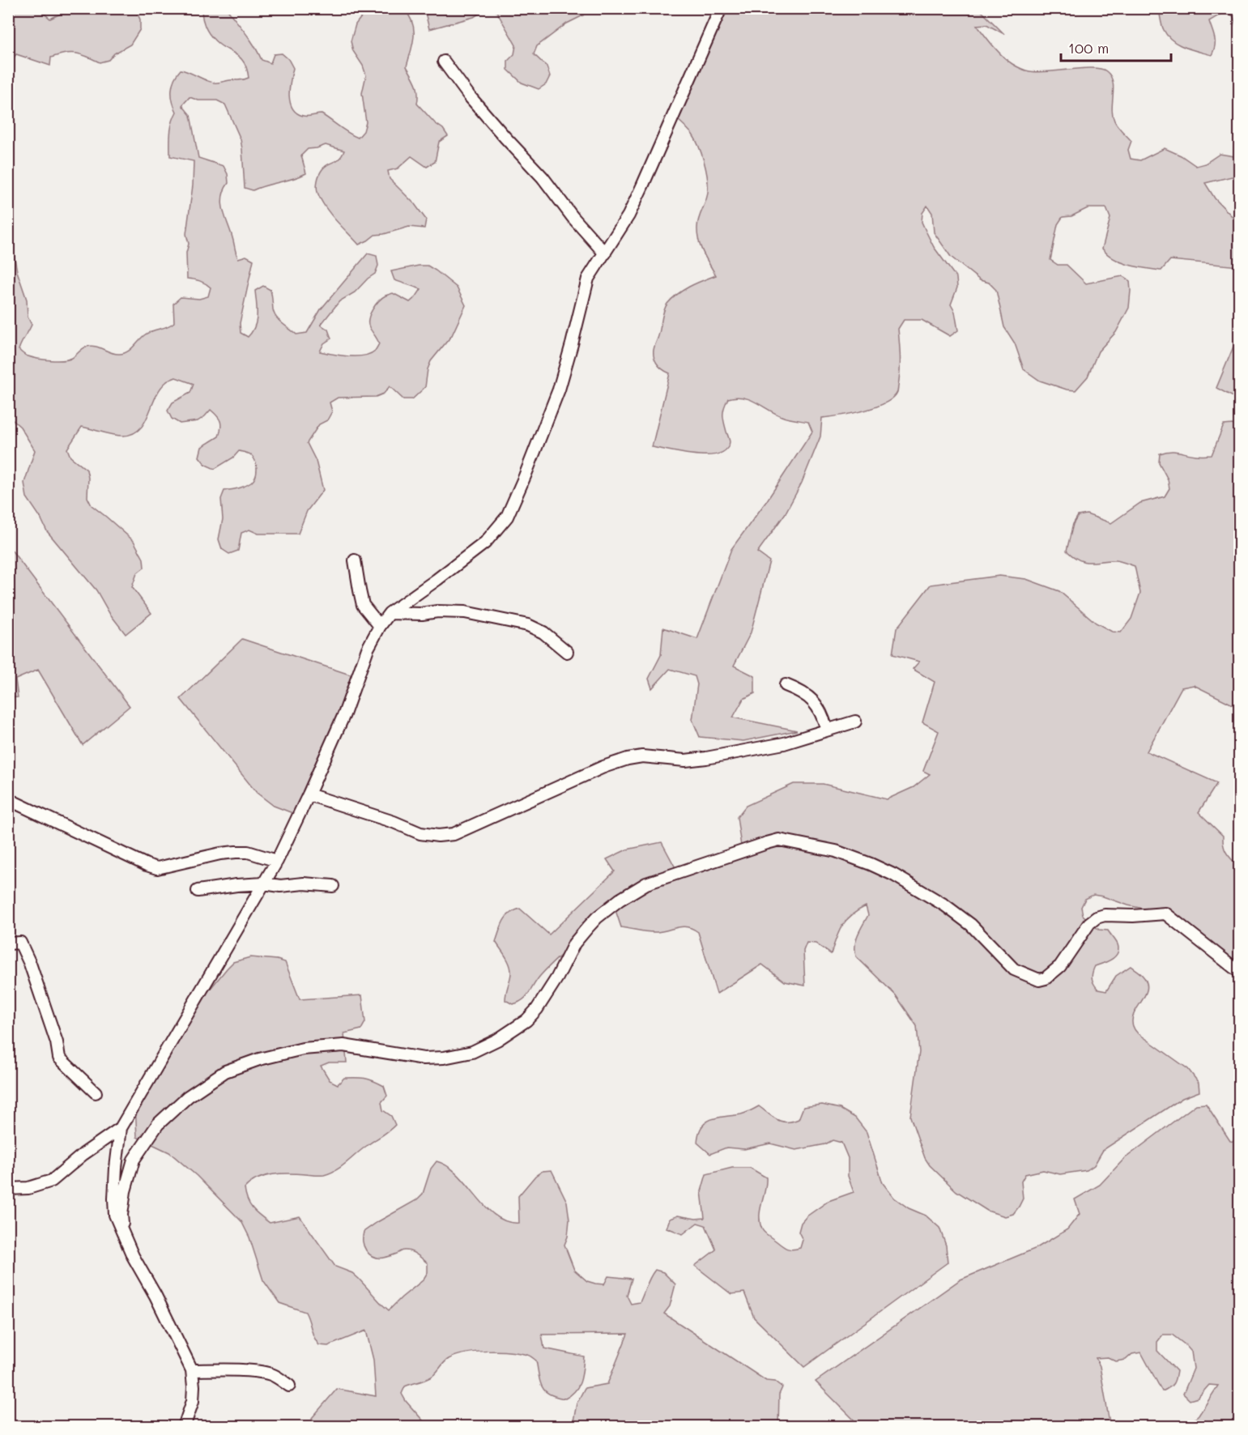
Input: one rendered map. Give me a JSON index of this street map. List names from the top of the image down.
{
  "scale_bar": "100 m"
}
